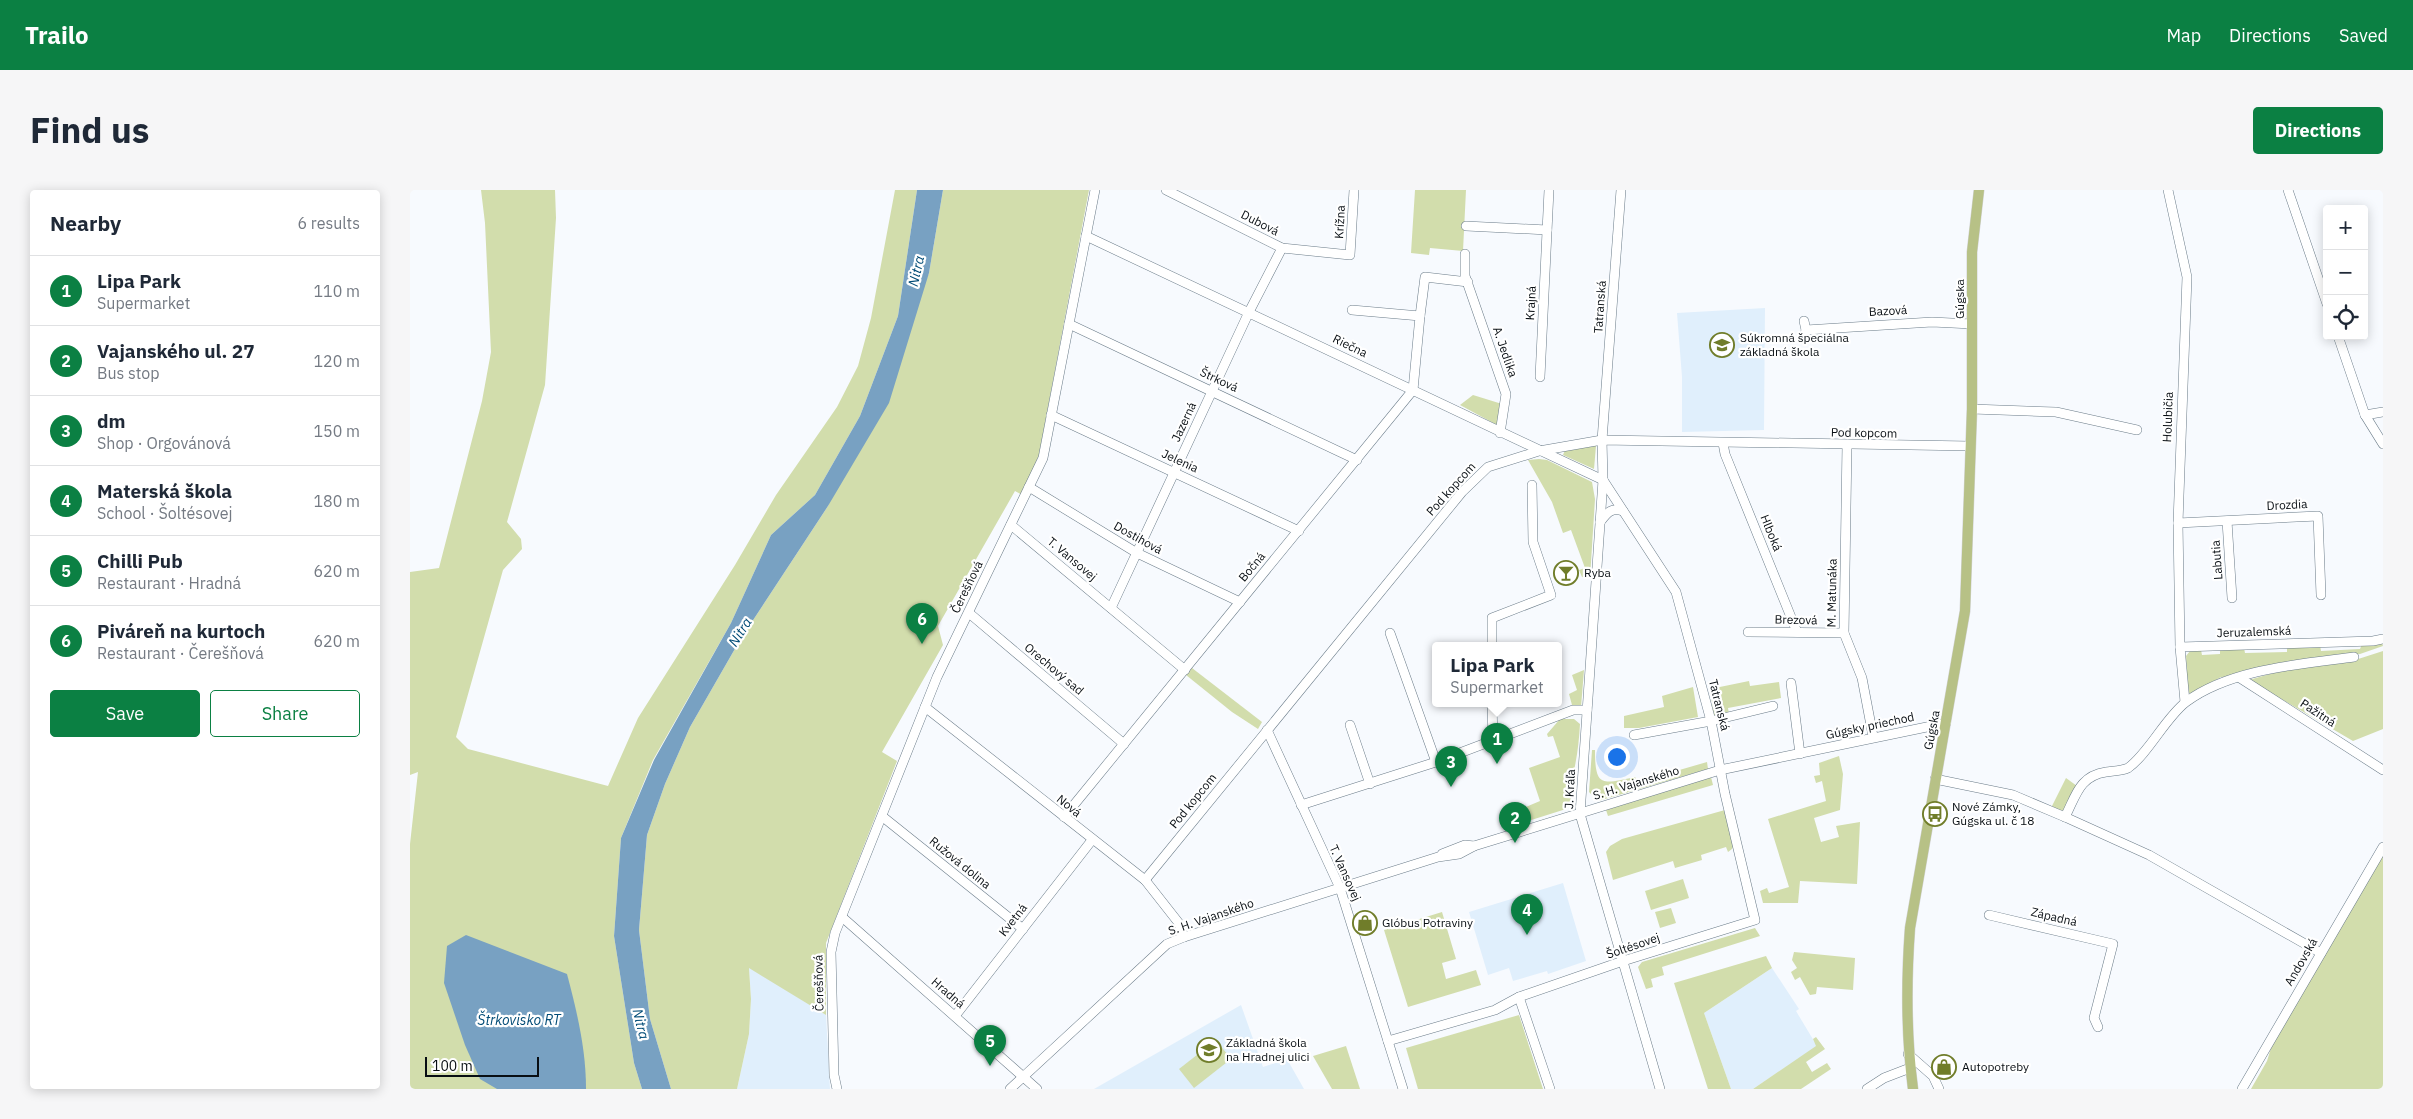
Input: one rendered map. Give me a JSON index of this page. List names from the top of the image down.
{
  "streets": {
    "main road": ["Gúgska"],
    "street": [
      "Krížna",
      "Dubová",
      "Krajná",
      "Tatranská",
      "Bazová",
      "Riečna",
      "A. Jedlika",
      "Štrková",
      "Holubičia",
      "Jazerná",
      "Pod kopcom",
      "Jelenia",
      "Drozdia",
      "Hlboká",
      "Dostihová",
      "T. Vansovej",
      "Labutia",
      "Bočná",
      "Čerešňová",
      "M. Matunáka",
      "Brezová",
      "Jeruzalemská",
      "Orechový sad",
      "Pažitná",
      "Gúgsky priechod",
      "S. H. Vajanského",
      "J. Kráľa",
      "Nová",
      "Ružová dolina",
      "Západná",
      "Kvetná",
      "Šoltésovej",
      "Andovská",
      "Hradná"
    ]
  },
  "crossings": [
    ["Krížna", "Dubová"],
    ["Dubová", "Jazerná"],
    ["Gúgska", "Bazová"],
    ["Gúgska", "Pod kopcom"],
    ["Gúgska", "Gúgsky priechod"],
    ["Tatranská", "Riečna"],
    ["Tatranská", "Pod kopcom"],
    ["Tatranská", "Gúgsky priechod"],
    ["Tatranská", "S. H. Vajanského"],
    ["Tatranská", "J. Kráľa"],
    ["Tatranská", "Šoltésovej"],
    ["Riečna", "A. Jedlika"],
    ["Riečna", "Jazerná"],
    ["Riečna", "Pod kopcom"],
    ["Riečna", "Bočná"],
    ["Riečna", "Čerešňová"],
    ["Riečna", "J. Kráľa"],
    ["Štrková", "Jazerná"],
    ["Štrková", "Bočná"],
    ["Štrková", "Čerešňová"],
    ["Holubičia", "Drozdia"],
    ["Holubičia", "Jeruzalemská"],
    ["Jazerná", "Jelenia"],
    ["Jazerná", "Dostihová"],
    ["Jazerná", "T. Vansovej"],
    ["Pod kopcom", "Hlboká"],
    ["Pod kopcom", "T. Vansovej"],
    ["Pod kopcom", "M. Matunáka"],
    ["Pod kopcom", "Nová"],
    ["Jelenia", "Bočná"],
    ["Jelenia", "Čerešňová"],
    ["Drozdia", "Labutia"],
    ["Hlboká", "Brezová"],
    ["Dostihová", "Bočná"],
    ["Dostihová", "Čerešňová"],
    ["T. Vansovej", "Bočná"],
    ["T. Vansovej", "Čerešňová"],
    ["T. Vansovej", "S. H. Vajanského"],
    ["T. Vansovej", "Šoltésovej"],
    ["Bočná", "Orechový sad"],
    ["Bočná", "Nová"],
    ["Čerešňová", "Orechový sad"],
    ["Čerešňová", "Nová"],
    ["Čerešňová", "Ružová dolina"],
    ["Čerešňová", "Hradná"],
    ["M. Matunáka", "Brezová"],
    ["M. Matunáka", "Gúgsky priechod"],
    ["Gúgsky priechod", "S. H. Vajanského"],
    ["S. H. Vajanského", "J. Kráľa"],
    ["S. H. Vajanského", "Nová"],
    ["S. H. Vajanského", "Hradná"],
    ["J. Kráľa", "Šoltésovej"],
    ["Nová", "Kvetná"],
    ["Ružová dolina", "Kvetná"],
    ["Kvetná", "Hradná"]
  ],
  "water": ["Nitra", "Štrkovisko RT"],
  "places": {
    "school or university": ["Súkromná špeciálna základná škola", "Základná škola na Hradnej ulici"],
    "bar": ["Ryba"],
    "bus stop": ["Nové Zámky, Gúgska ul. č 18"],
    "shop": ["Glóbus Potraviny", "Autopotreby"]
  },
  "scale_bar": "100 m",
  "page": {
    "header": "Trailo",
    "nav": ["Map", "Directions", "Saved"],
    "title": "Find us",
    "buttons": [
      "Directions",
      ["Save", "Share"]
    ],
    "heading": ["Nearby", "6 results"],
    "map_buttons": ["+", "−"],
    "list": [
      {
        "mark": "1",
        "name": "Lipa Park",
        "note": "Supermarket",
        "value": "110 m"
      },
      {
        "mark": "2",
        "name": "Vajanského ul. 27",
        "note": "Bus stop",
        "value": "120 m"
      },
      {
        "mark": "3",
        "name": "dm",
        "note": "Shop · Orgovánová",
        "value": "150 m"
      },
      {
        "mark": "4",
        "name": "Materská škola",
        "note": "School · Šoltésovej",
        "value": "180 m"
      },
      {
        "mark": "5",
        "name": "Chilli Pub",
        "note": "Restaurant · Hradná",
        "value": "620 m"
      },
      {
        "mark": "6",
        "name": "Piváreň na kurtoch",
        "note": "Restaurant · Čerešňová",
        "value": "620 m"
      }
    ],
    "pins": [
      "6",
      "1",
      "3",
      "2",
      "4",
      "5"
    ],
    "popup": ["Lipa Park", "Supermarket"],
    "scale": "100 m"
  }
}
